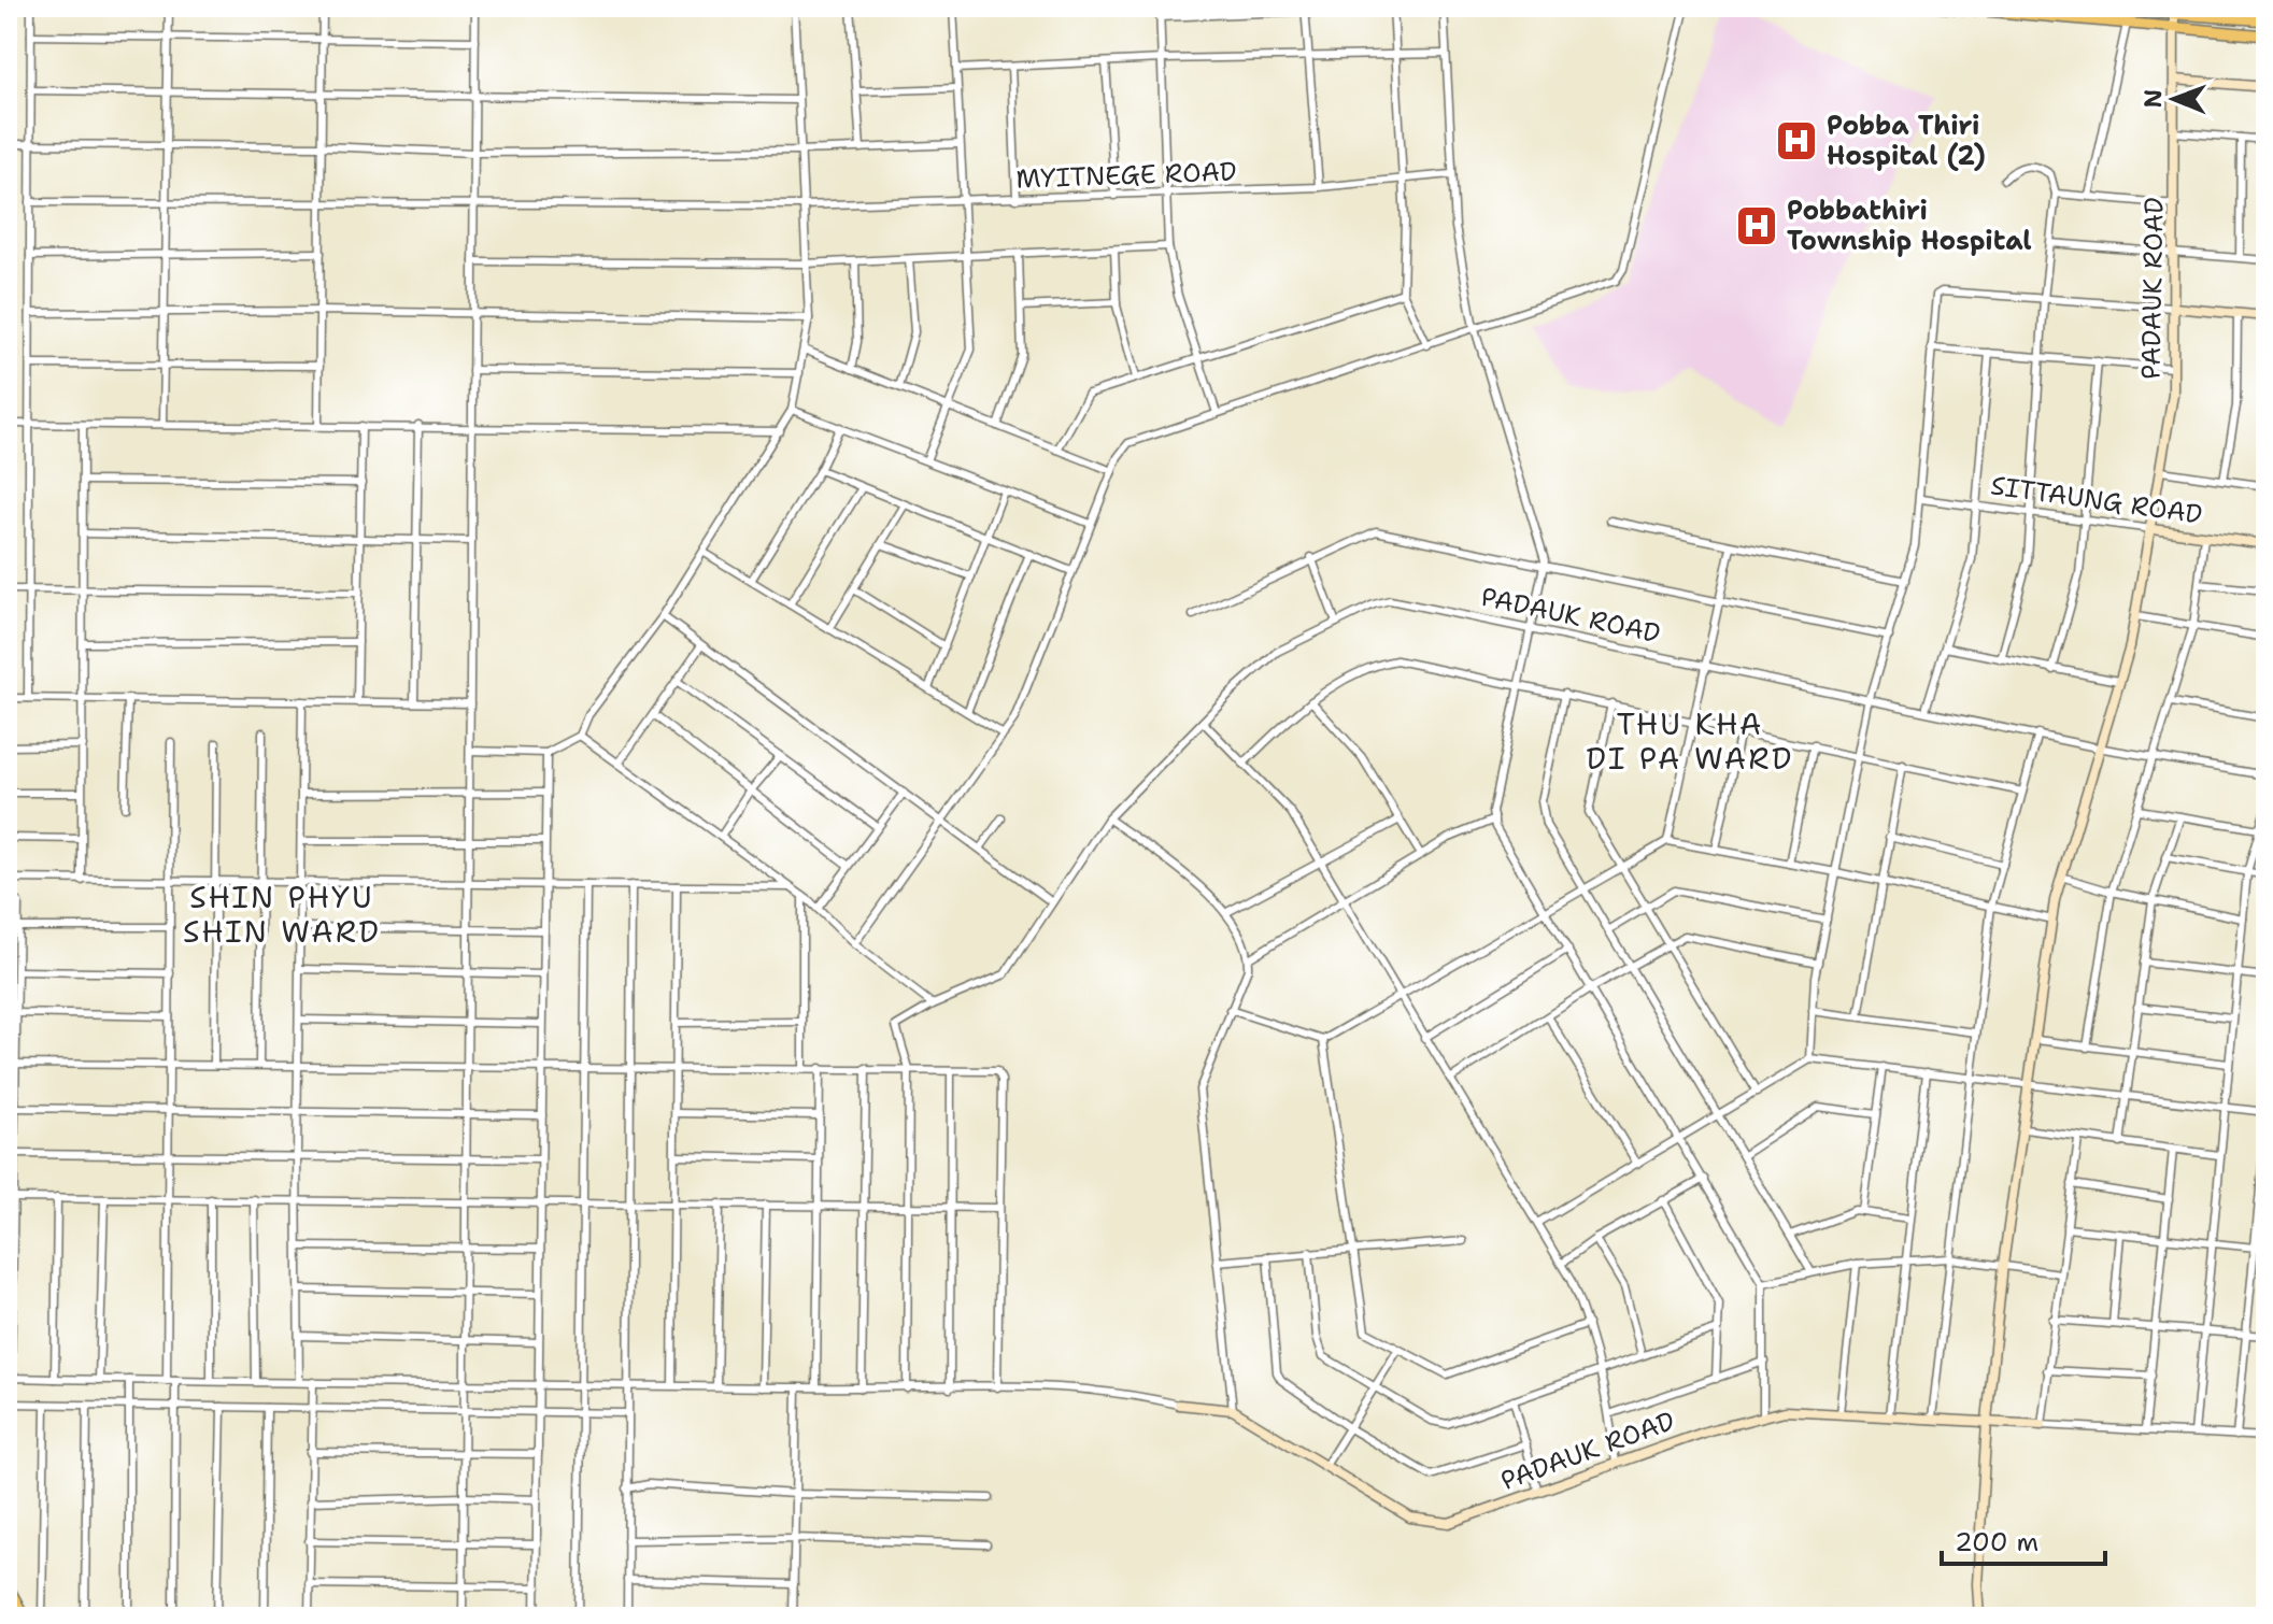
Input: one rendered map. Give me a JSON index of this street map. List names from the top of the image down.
{
  "streets": {
    "street": ["MYITNEGE ROAD", "PADAUK ROAD", "SITTAUNG ROAD"]
  },
  "crossings": [
    ["PADAUK ROAD", "SITTAUNG ROAD"]
  ],
  "districts": ["THU KHA DI PA WARD", "SHIN PHYU SHIN WARD"],
  "places": {
    "hospital": ["Pobba Thiri Hospital (2)", "Pobbathiri Township Hospital"]
  },
  "scale_bar": "200 m",
  "north": "left"
}
